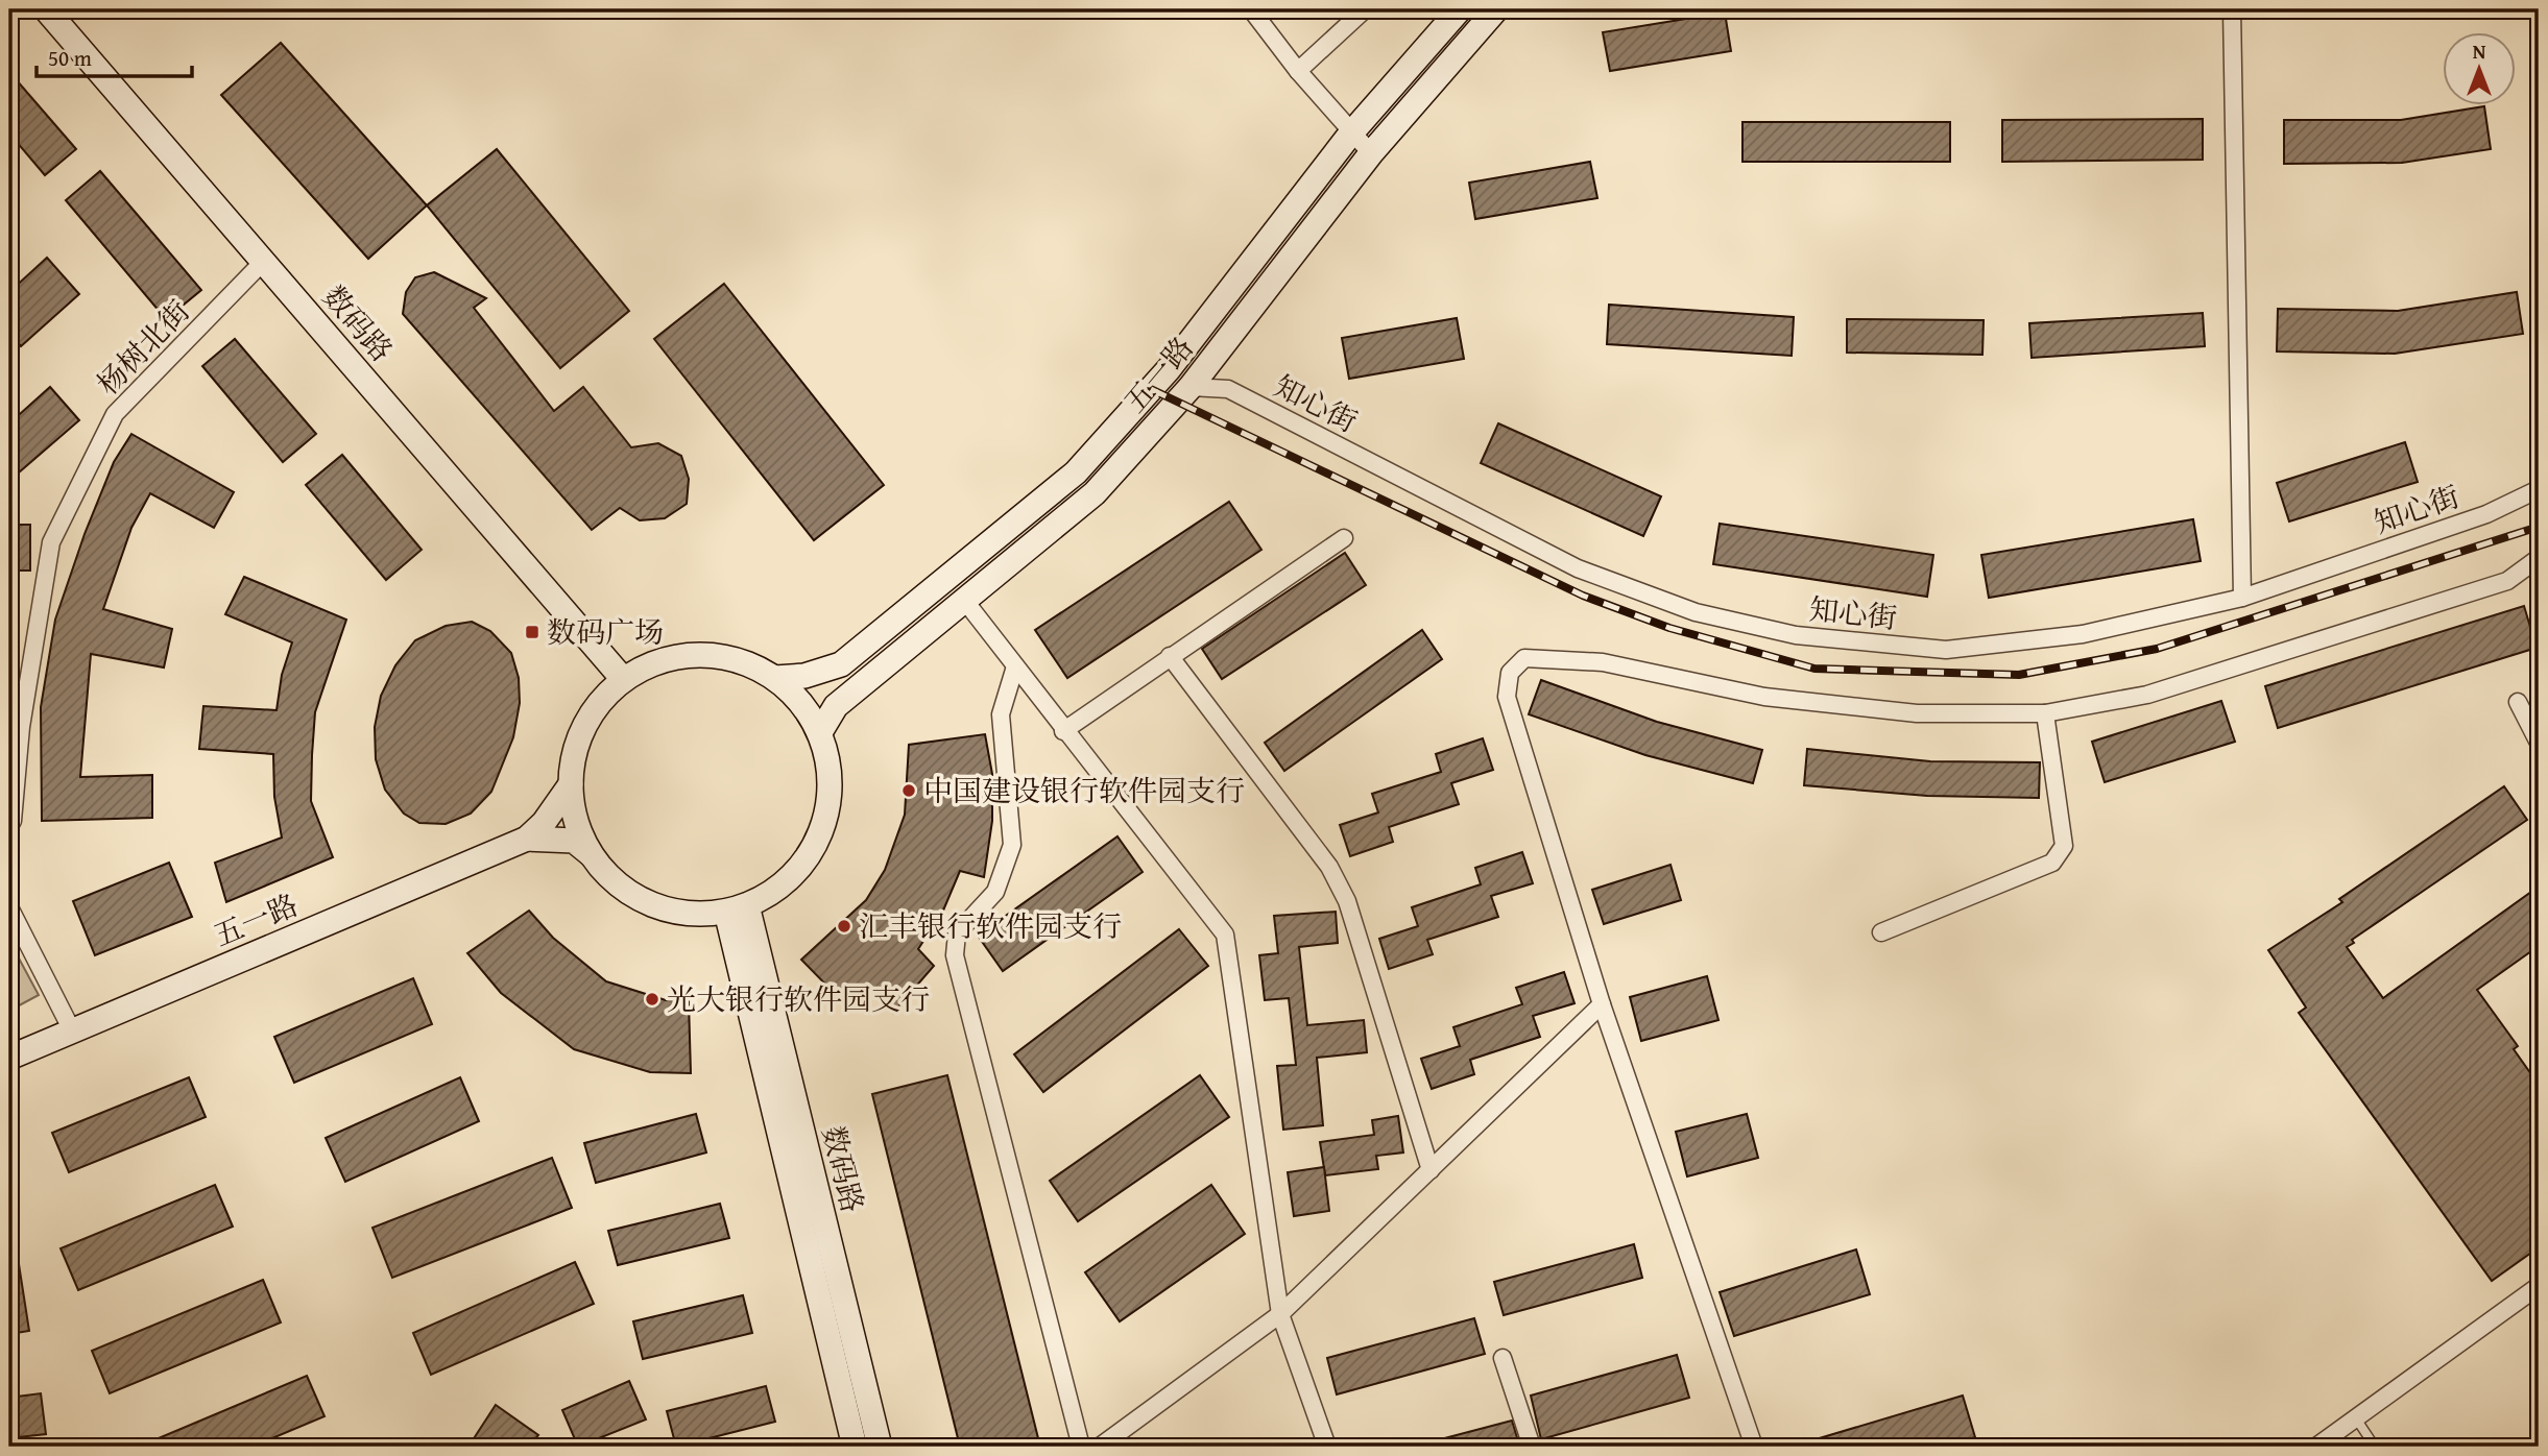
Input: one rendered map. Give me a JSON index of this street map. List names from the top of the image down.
{
  "streets": {
    "main road": ["数码路", "五一路"],
    "street": ["杨树北街", "知心街"]
  },
  "crossings": [
    ["数码路", "杨树北街"],
    ["数码路", "五一路"],
    ["五一路", "知心街"]
  ],
  "places": {
    "transit": ["数码广场"],
    "other": ["中国建设银行软件园支行", "汇丰银行软件园支行", "光大银行软件园支行"]
  },
  "scale_bar": "50 m",
  "north": "top"
}
